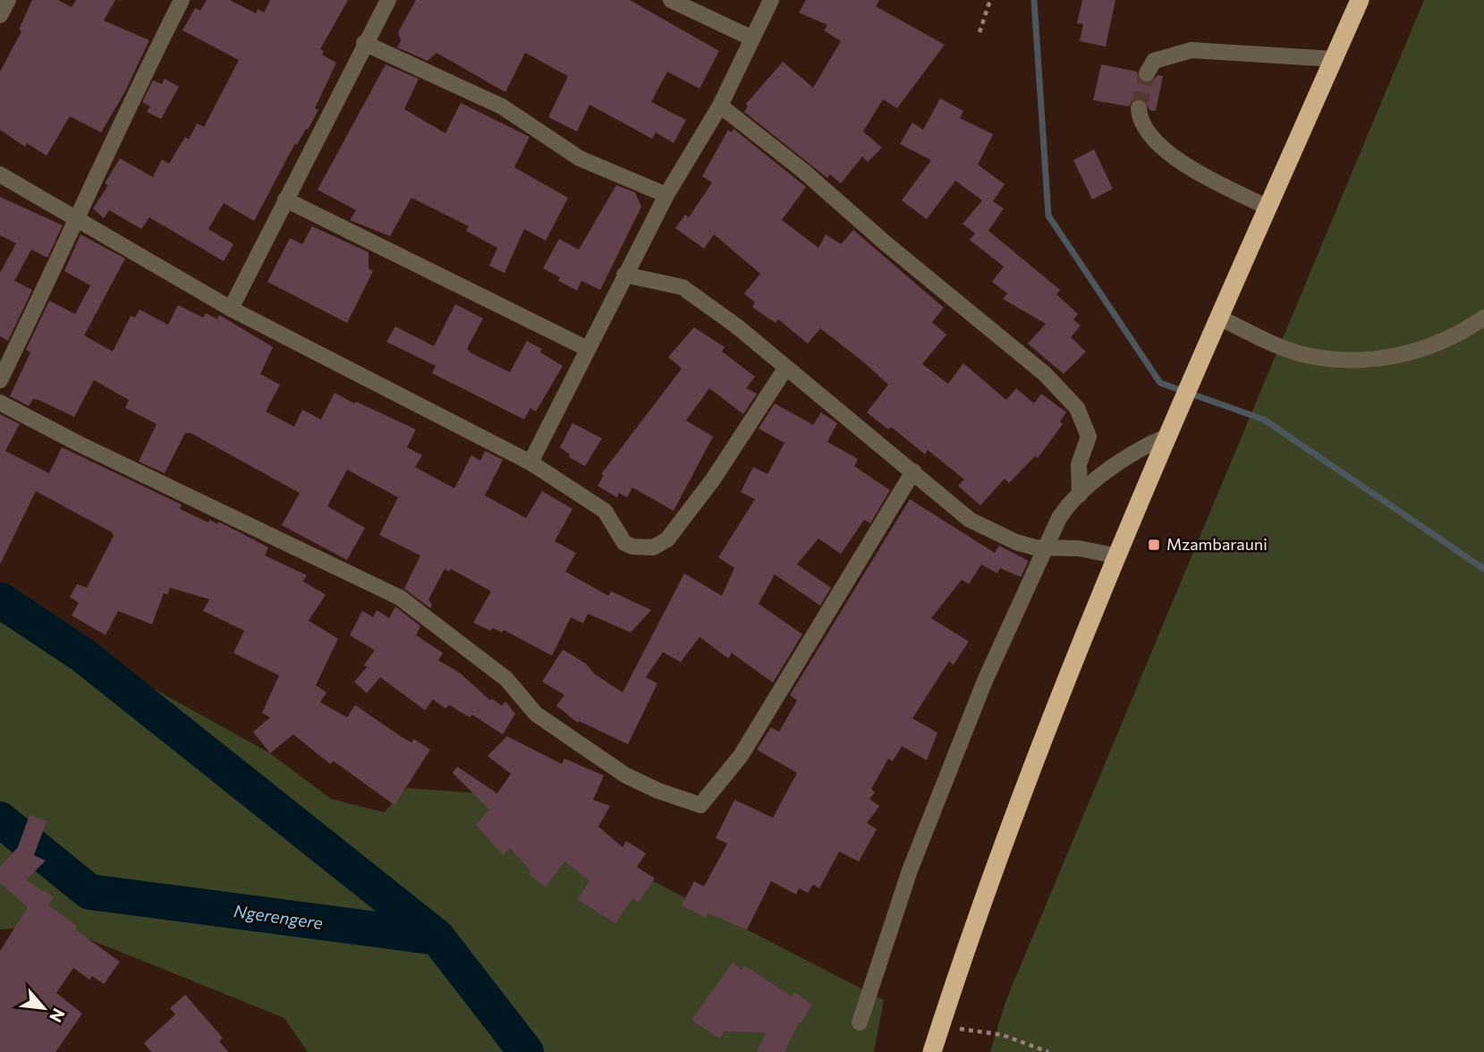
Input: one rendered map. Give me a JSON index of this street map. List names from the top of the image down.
{
  "water": ["Ngerengere"],
  "places": {
    "transit": ["Mzambarauni"]
  },
  "north": "bottom right"
}
